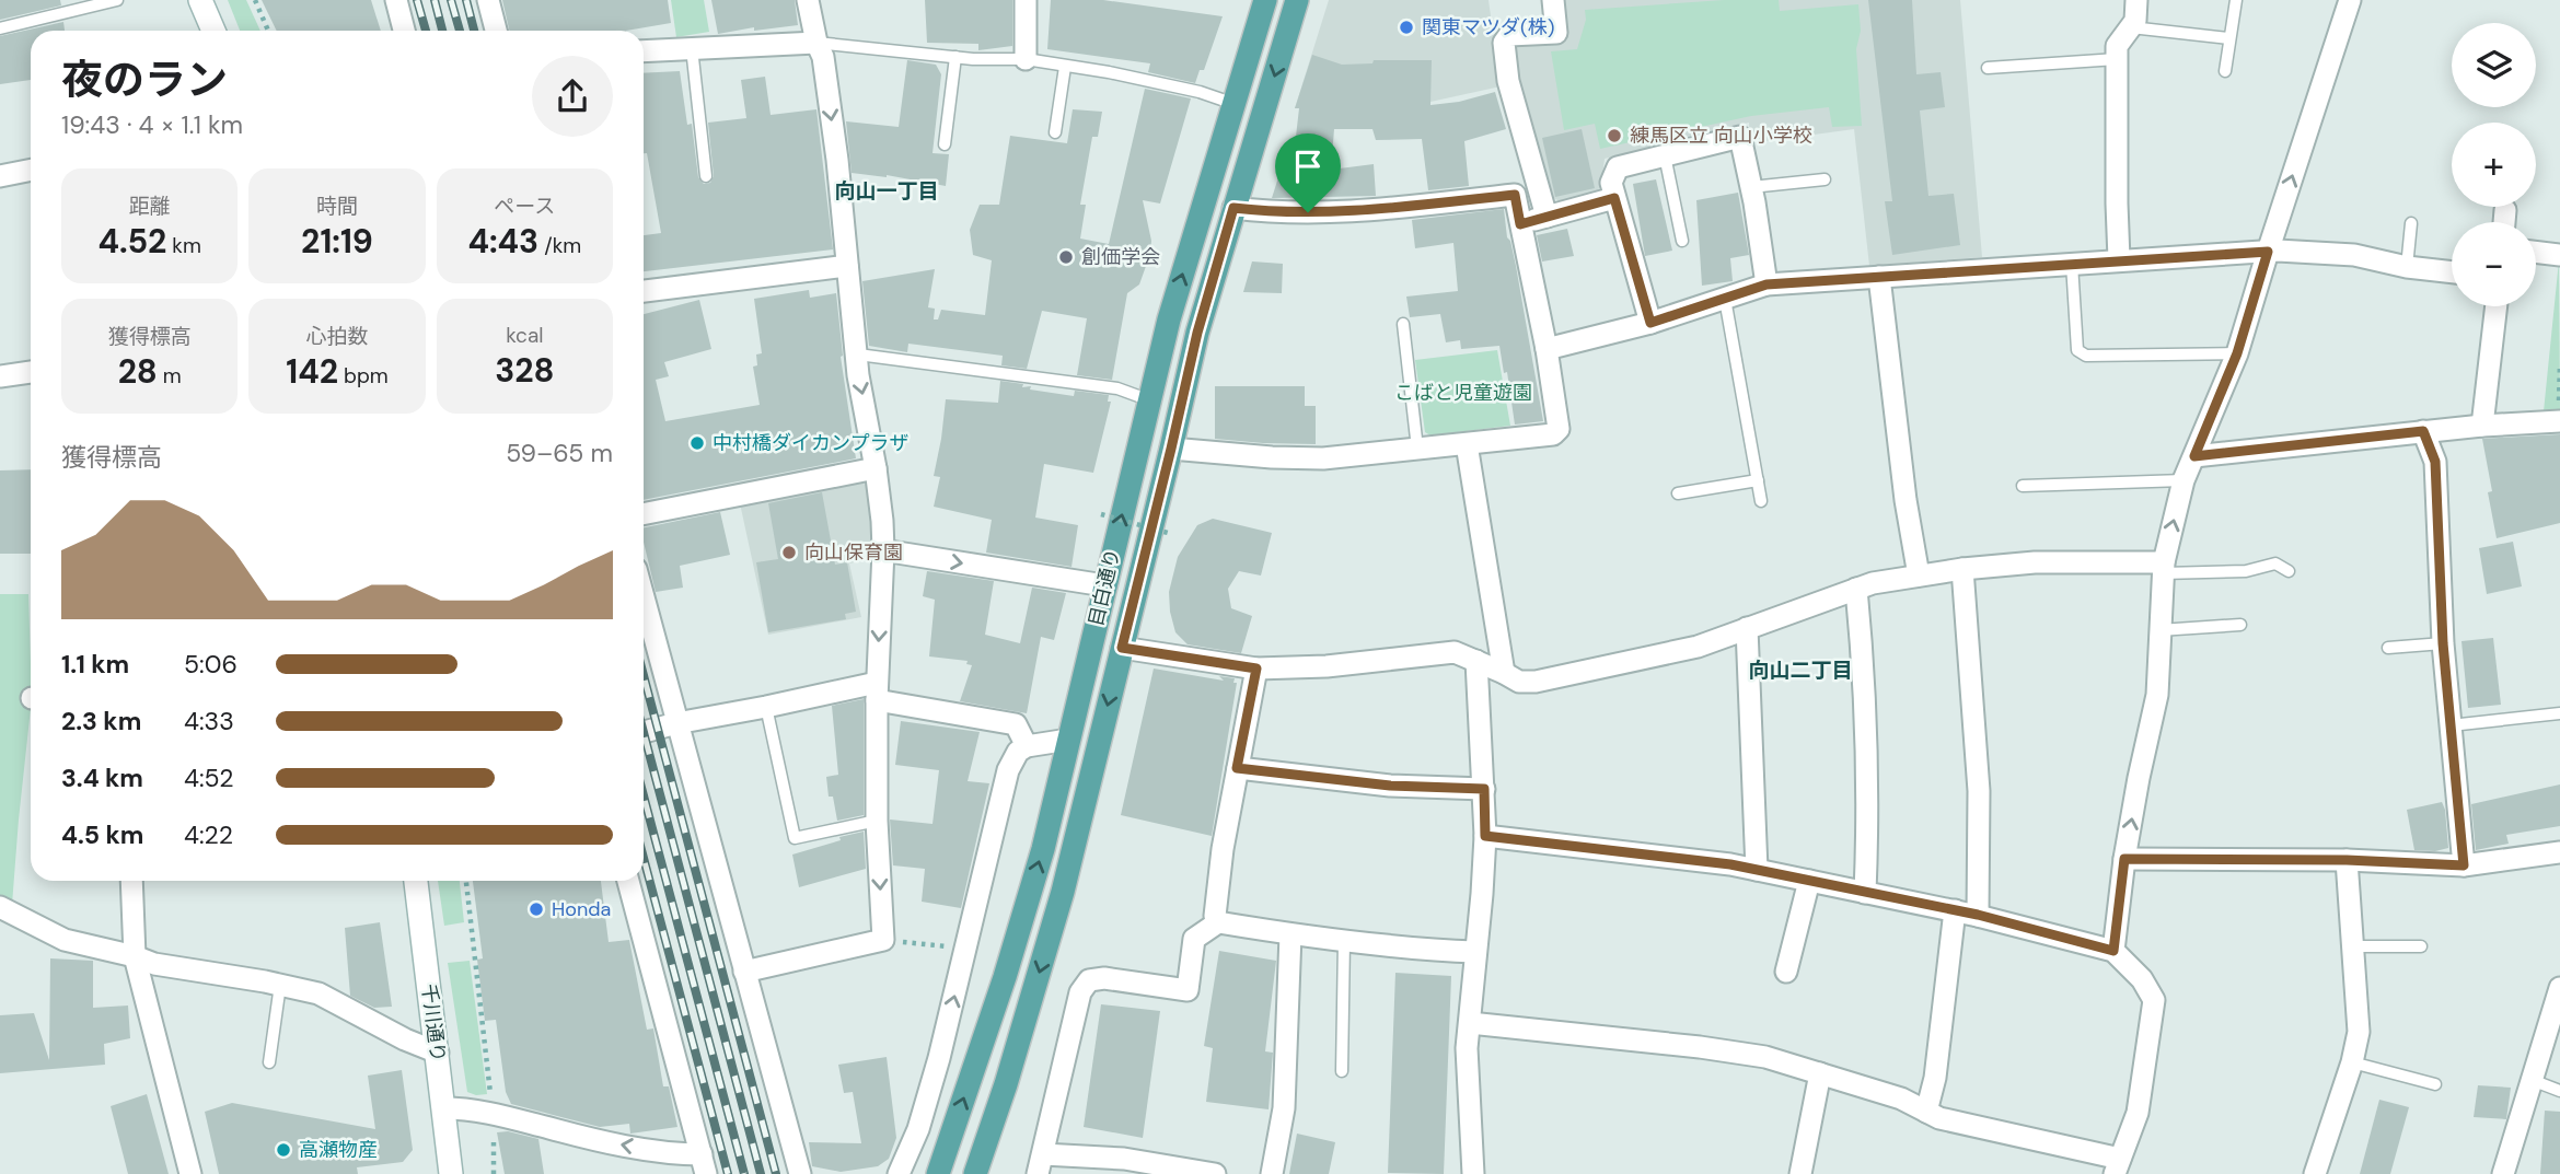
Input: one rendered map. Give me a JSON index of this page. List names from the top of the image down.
{
  "streets": {
    "main road": ["目白通り", "千川通り"]
  },
  "districts": ["向山一丁目", "向山二丁目"],
  "parks": ["こばと児童遊園"],
  "places": [
    "関東マツダ(株)",
    "練馬区立 向山小学校",
    "創価学会",
    "中村橋ダイカンプラザ",
    "向山保育園",
    "Honda",
    "高瀬物産"
  ],
  "page": {
    "map_buttons": ["+", "−"],
    "heading": ["夜のラン", "19:43 · 4 × 1.1 km"],
    "stats": [
      ["距離", "4.52 km"],
      ["時間", "21:19"],
      ["ペース", "4:43 /km"],
      ["獲得標高", "28 m"],
      ["心拍数", "142 bpm"],
      ["kcal", "328"]
    ],
    "chart": ["獲得標高", "59–65 m"],
    "list": [
      {
        "name": "1.1 km",
        "note": "5:06"
      },
      {
        "name": "2.3 km",
        "note": "4:33"
      },
      {
        "name": "3.4 km",
        "note": "4:52"
      },
      {
        "name": "4.5 km",
        "note": "4:22"
      }
    ]
  }
}
